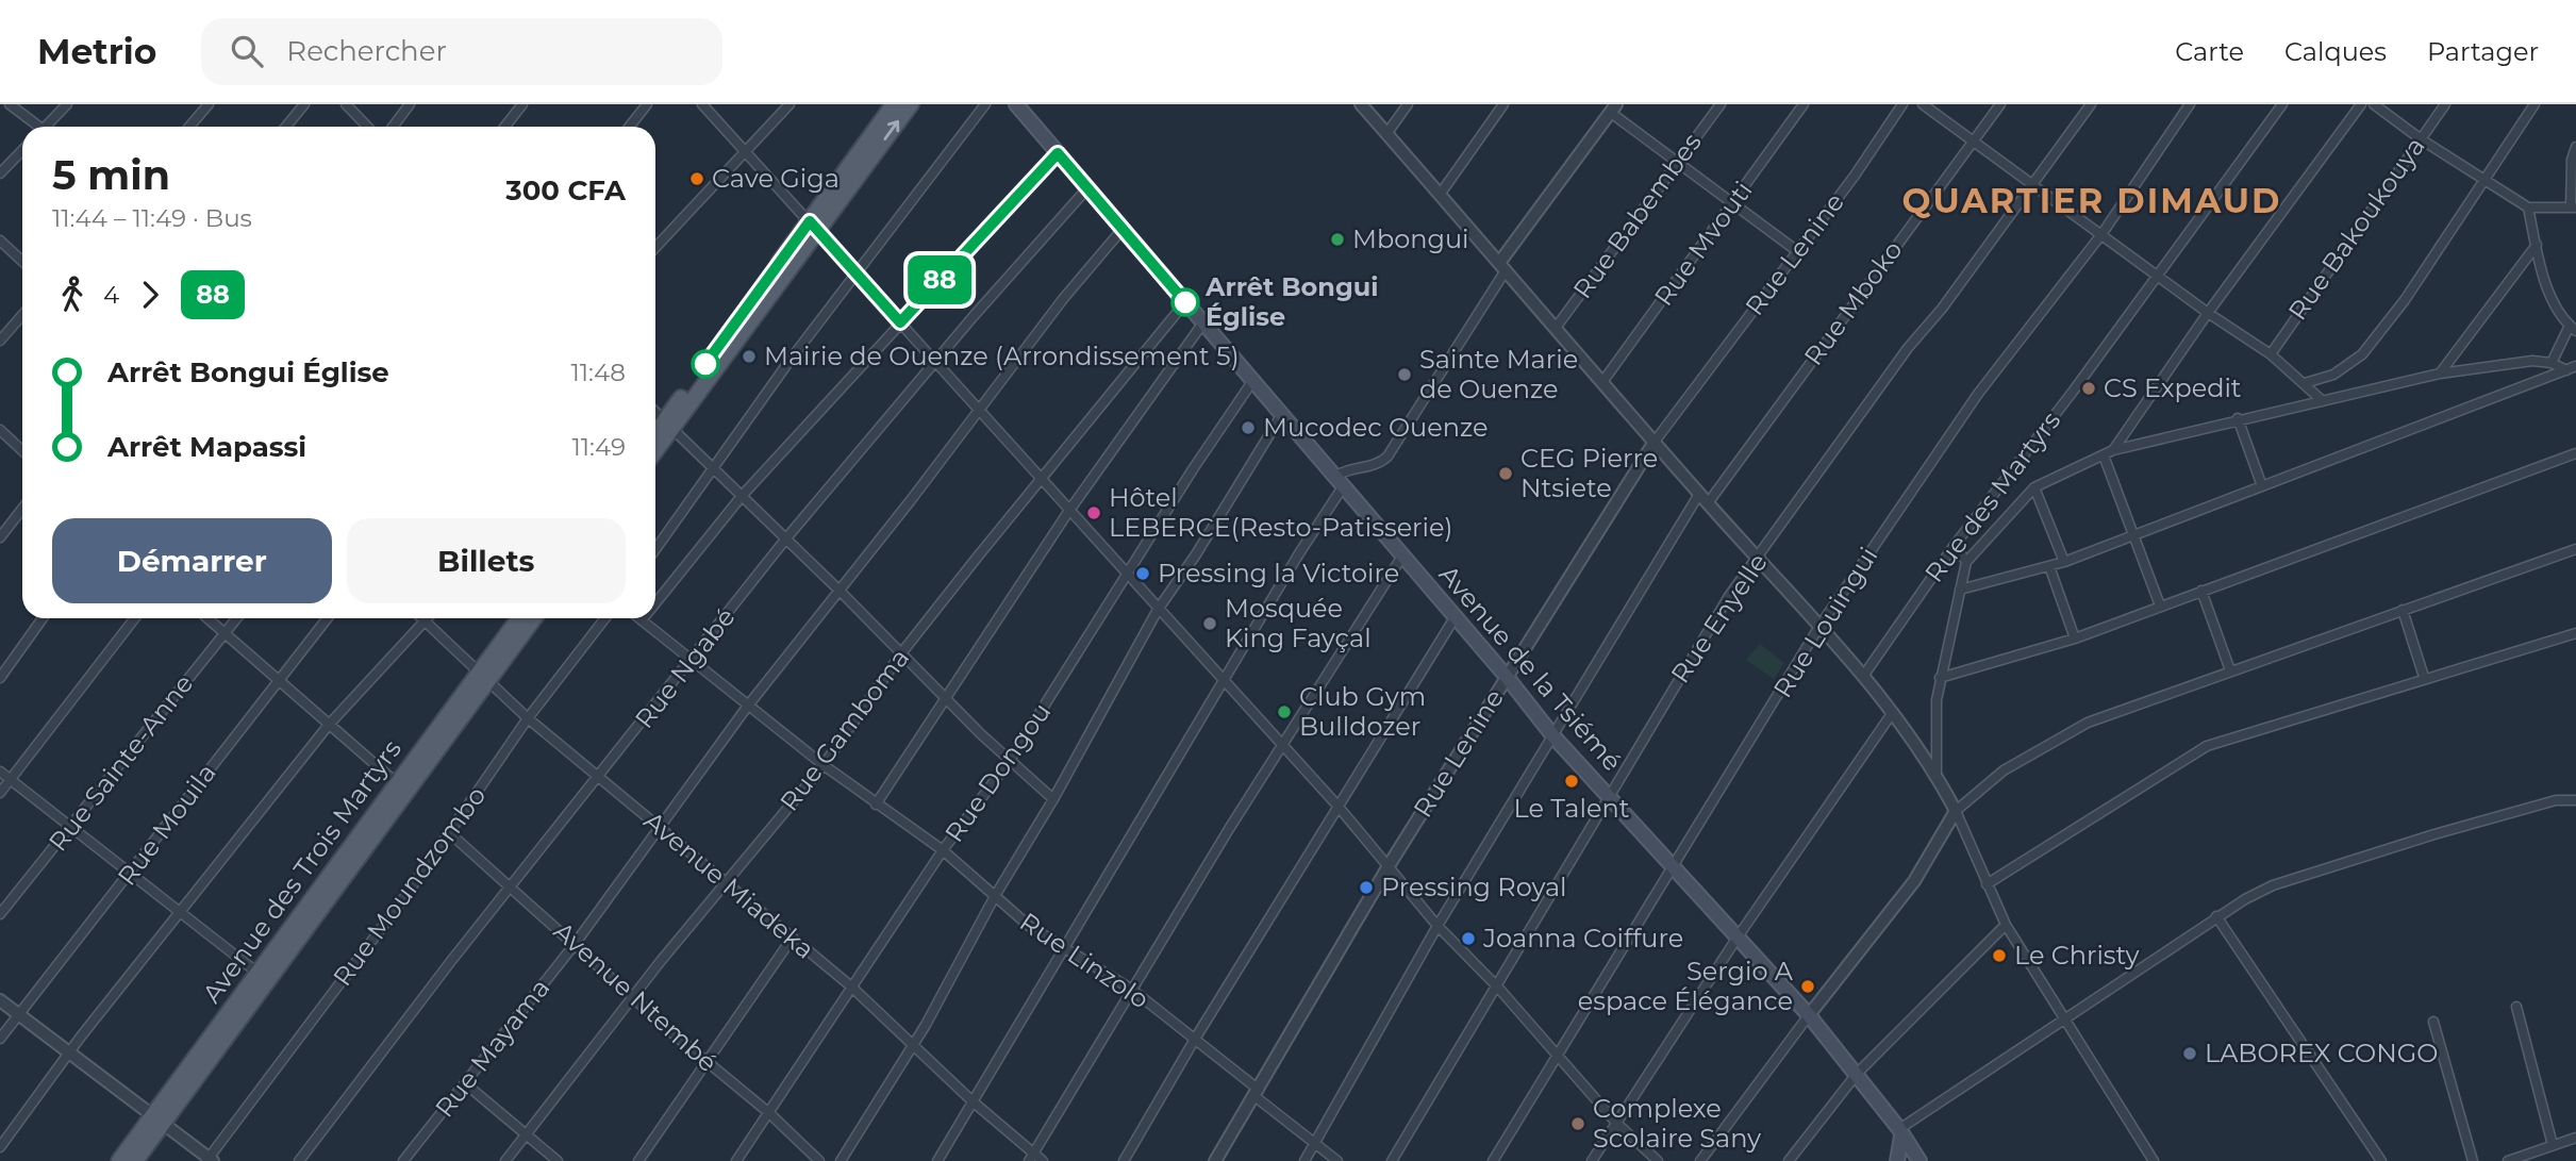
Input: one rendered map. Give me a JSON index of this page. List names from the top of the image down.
{
  "streets": {
    "main road": ["Avenue de la Tsiémé", "Avenue des Trois Martyrs"],
    "street": [
      "Rue Babembes",
      "Rue Bakoukouya",
      "Rue Mvouti",
      "Rue Lenine",
      "Rue Mboko",
      "Rue des Martyrs",
      "Rue Enyelle",
      "Rue Louingui",
      "Rue Ngabé",
      "Rue Gamboma",
      "Rue Sainte-Anne",
      "Rue Dongou",
      "Rue Mouila",
      "Avenue Miadeka",
      "Rue Moundzombo",
      "Rue Linzolo",
      "Avenue Ntembé",
      "Rue Mayama"
    ]
  },
  "crossings": [
    ["Rue Lenine", "Avenue de la Tsiémé"],
    ["Rue Lenine", "Rue Linzolo"],
    ["Rue Mboko", "Avenue de la Tsiémé"],
    ["Rue Mboko", "Rue Linzolo"],
    ["Rue Enyelle", "Avenue de la Tsiémé"],
    ["Rue Louingui", "Avenue de la Tsiémé"],
    ["Rue Ngabé", "Avenue de la Tsiémé"],
    ["Rue Ngabé", "Avenue Miadeka"],
    ["Rue Ngabé", "Rue Linzolo"],
    ["Rue Ngabé", "Avenue Ntembé"],
    ["Avenue de la Tsiémé", "Rue Gamboma"],
    ["Avenue de la Tsiémé", "Rue Dongou"],
    ["Avenue de la Tsiémé", "Rue Mayama"],
    ["Rue Gamboma", "Avenue Miadeka"],
    ["Rue Gamboma", "Rue Linzolo"],
    ["Rue Gamboma", "Avenue Ntembé"],
    ["Rue Dongou", "Avenue Miadeka"],
    ["Rue Dongou", "Rue Linzolo"],
    ["Rue Dongou", "Avenue Ntembé"],
    ["Avenue des Trois Martyrs", "Avenue Miadeka"],
    ["Avenue Miadeka", "Rue Moundzombo"],
    ["Avenue Miadeka", "Rue Mayama"],
    ["Rue Moundzombo", "Avenue Ntembé"],
    ["Rue Linzolo", "Rue Mayama"],
    ["Avenue Ntembé", "Rue Mayama"]
  ],
  "districts": ["QUARTIER DIMAUD"],
  "places": [
    "Cave Giga",
    "Mbongui",
    "Arrêt Bongui Église",
    "Mairie de Ouenze (Arrondissement 5)",
    "Sainte Marie de Ouenze",
    "CS Expedit",
    "Mucodec Ouenze",
    "CEG Pierre Ntsiete",
    "Hôtel LEBERCE(Resto-Patisserie)",
    "Pressing la Victoire",
    "Mosquée King Fayçal",
    "Club Gym Bulldozer",
    "Le Talent",
    "Pressing Royal",
    "Joanna Coiffure",
    "Le Christy",
    "Sergio A espace Élégance",
    "LABOREX CONGO",
    "Complexe Scolaire Sany"
  ],
  "lines": ["bus line 88"],
  "page": {
    "header": "Metrio",
    "search": "Rechercher",
    "nav": ["Carte", "Calques", "Partager"],
    "on_map": "88",
    "heading": ["5 min", "11:44 – 11:49 · Bus", "300 CFA"],
    "legs": ["4", "88"],
    "list": [
      {
        "name": "Arrêt Bongui Église",
        "value": "11:48"
      },
      {
        "name": "Arrêt Mapassi",
        "value": "11:49"
      }
    ],
    "buttons": ["Démarrer", "Billets"]
  }
}
